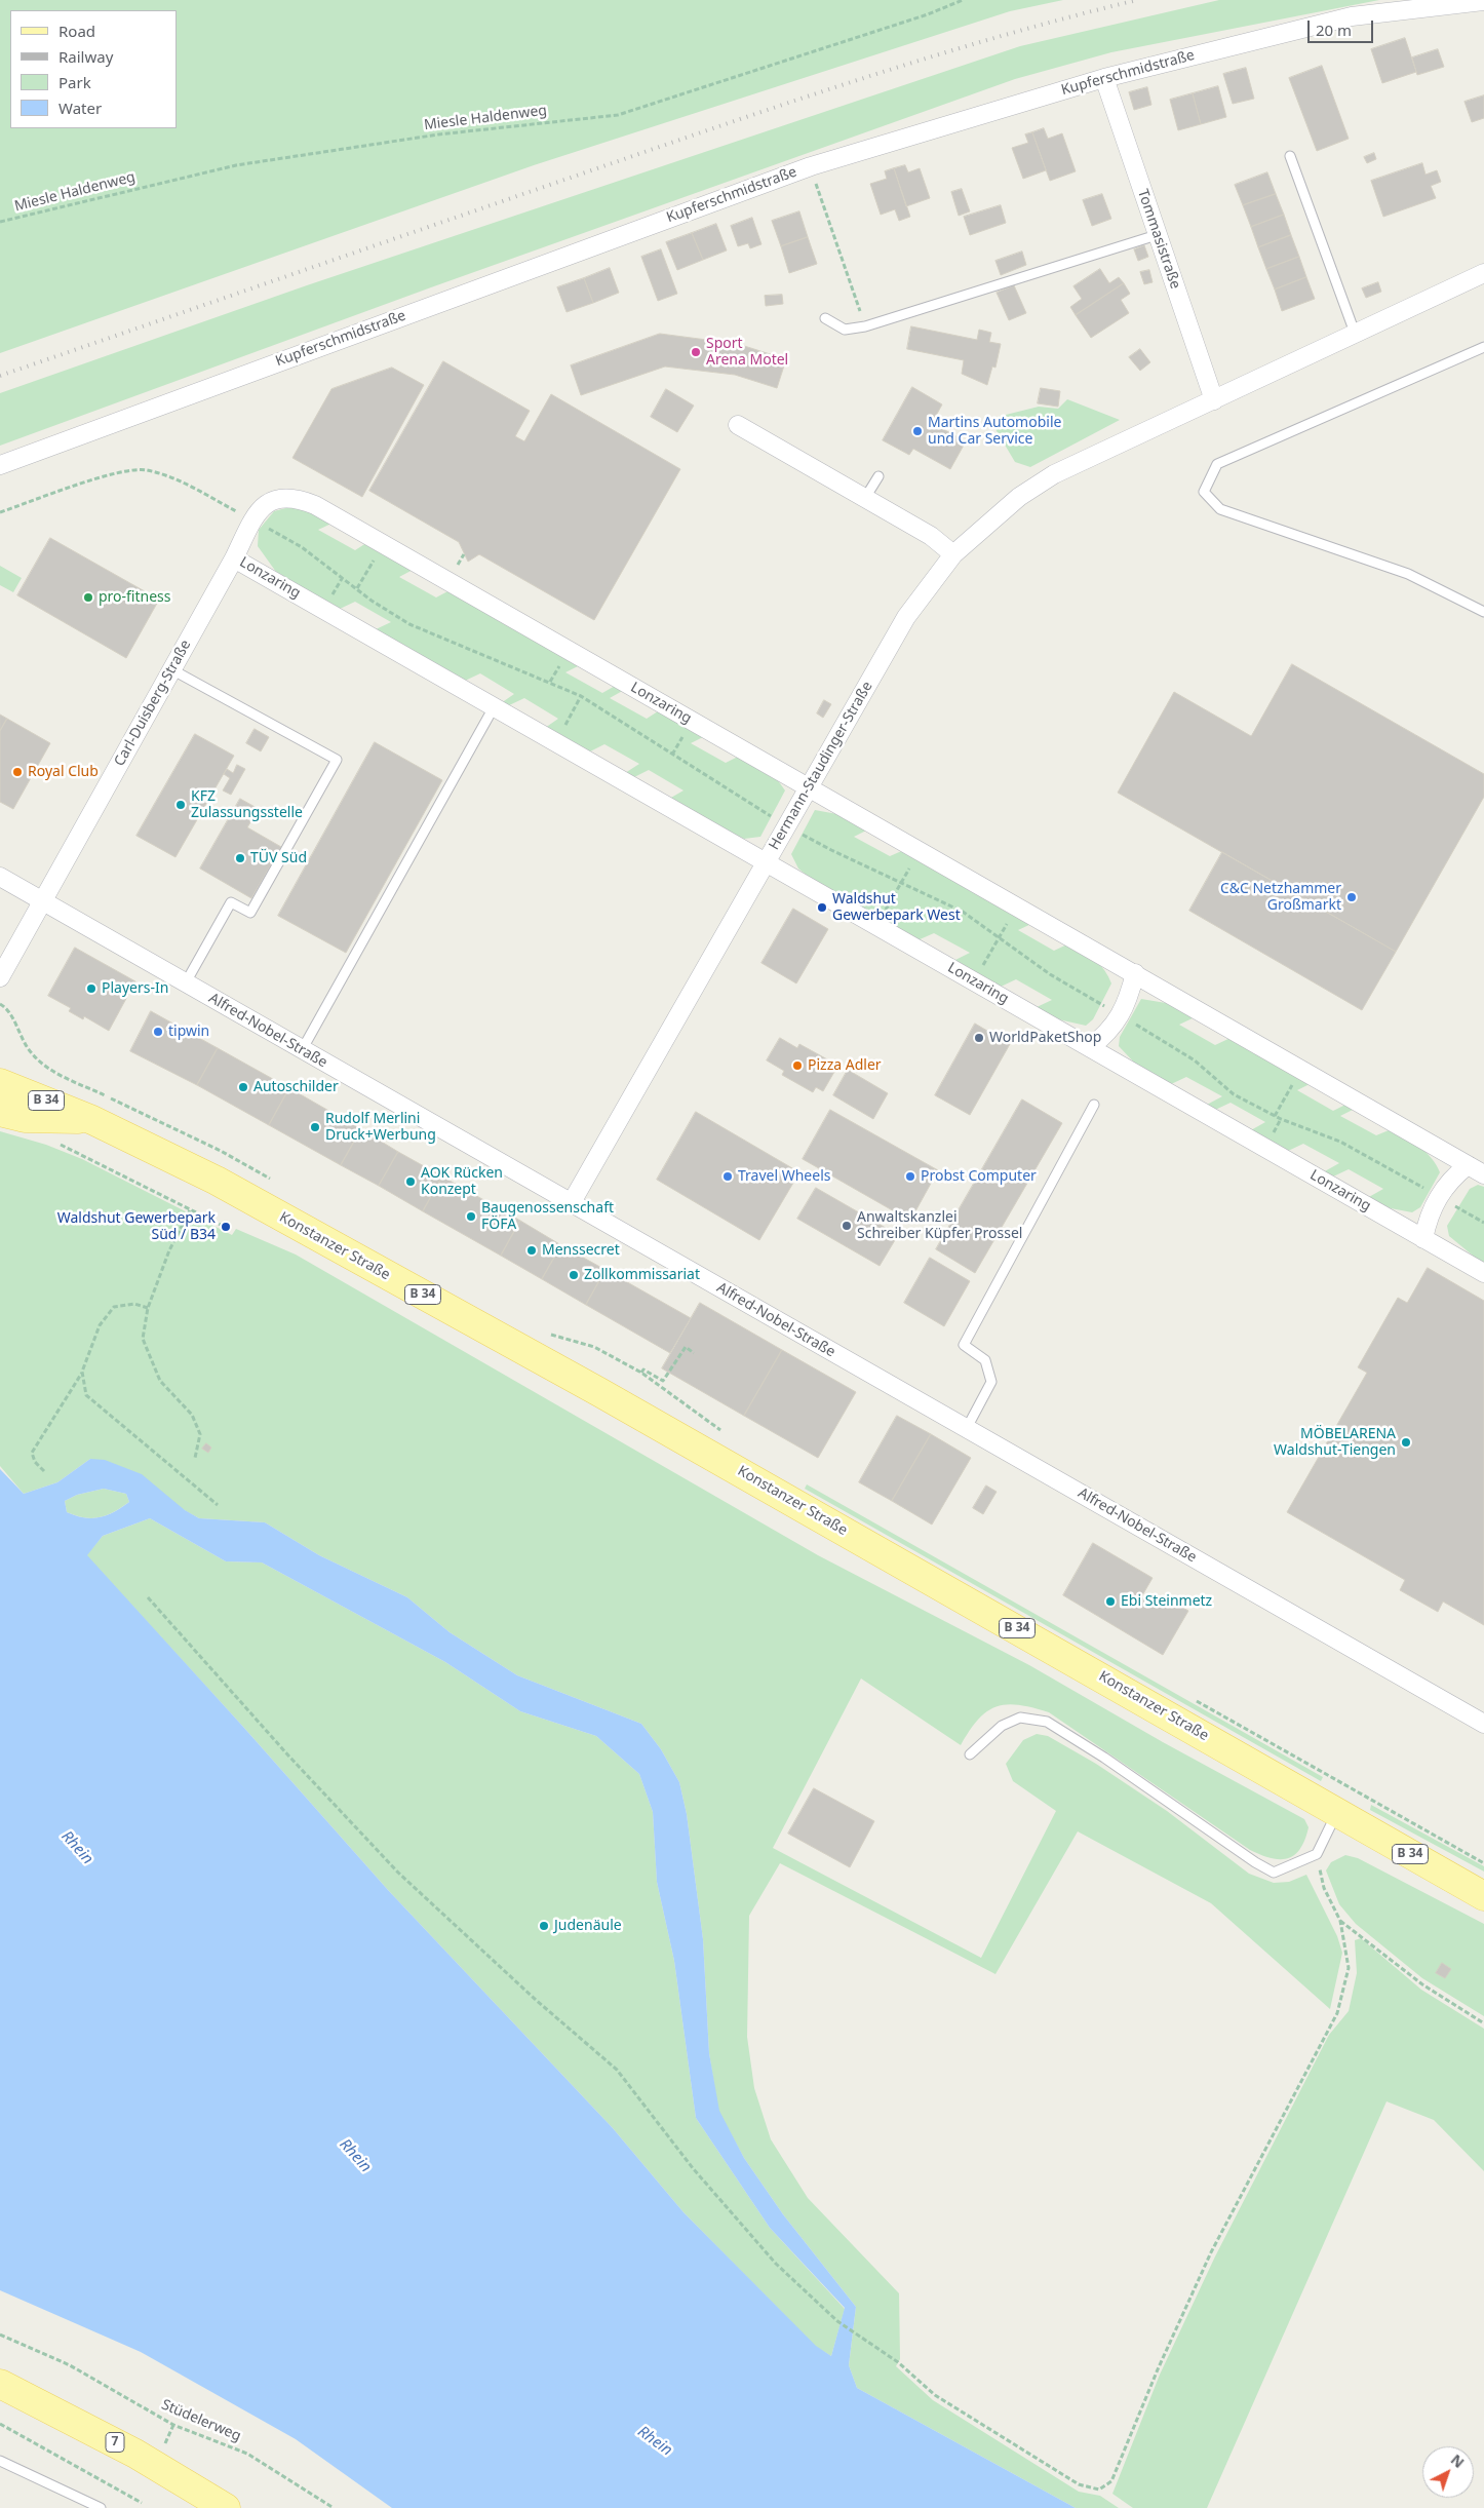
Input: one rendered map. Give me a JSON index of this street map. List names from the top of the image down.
{
  "streets": {
    "main road": ["B 34", "Konstanzer Straße", "7"],
    "street": [
      "Kupferschmidstraße",
      "Tommasistraße",
      "Lonzaring",
      "Carl-Duisberg-Straße",
      "Hermann-Staudinger-Straße",
      "Alfred-Nobel-Straße"
    ],
    "path": ["Miesle Haldenweg", "Stüdelerweg"]
  },
  "crossings": [
    ["Kupferschmidstraße", "Tommasistraße"],
    ["Lonzaring", "Carl-Duisberg-Straße"],
    ["Lonzaring", "Hermann-Staudinger-Straße"],
    ["Carl-Duisberg-Straße", "Alfred-Nobel-Straße"],
    ["Hermann-Staudinger-Straße", "Alfred-Nobel-Straße"]
  ],
  "water": ["Rhein"],
  "places": [
    "Sport Arena Motel",
    "Martins Automobile und Car Service",
    "pro-fitness",
    "Royal Club",
    "KFZ Zulassungsstelle",
    "TÜV Süd",
    "C&C Netzhammer Großmarkt",
    "Waldshut Gewerbepark West",
    "Players-In",
    "tipwin",
    "WorldPaketShop",
    "Pizza Adler",
    "Autoschilder",
    "Rudolf Merlini Druck+Werbung",
    "Travel Wheels",
    "Probst Computer",
    "AOK Rücken Konzept",
    "Baugenossenschaft FÖFA",
    "Anwaltskanzlei Schreiber Küpfer Prossel",
    "Waldshut Gewerbepark Süd / B34",
    "Menssecret",
    "Zollkommissariat",
    "MÖBELARENA Waldshut-Tiengen",
    "Ebi Steinmetz",
    "Judenäule"
  ],
  "legend": [
    "Road",
    "Railway",
    "Park",
    "Water"
  ],
  "scale_bar": "20 m",
  "north": "top right"
}
